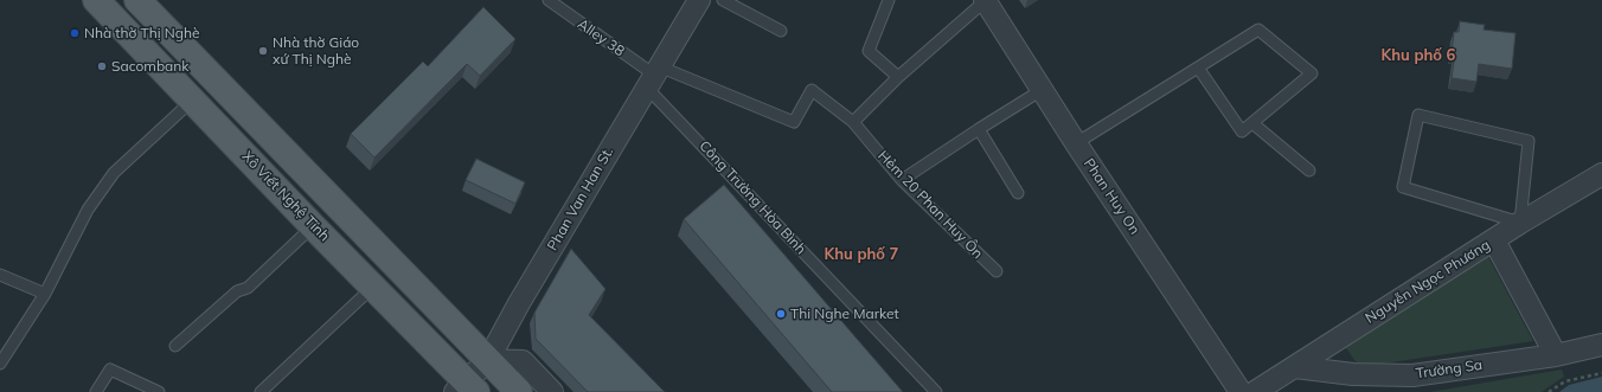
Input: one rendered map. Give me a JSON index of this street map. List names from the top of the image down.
{
  "streets": {
    "main road": ["Xô Viết Nghệ Tĩnh"],
    "street": [
      "Phan Huy On",
      "Phan Van Han St.",
      "Nguyễn Ngọc Phương",
      "Trường Sa"
    ],
    "lane": ["Alley 38", "Công Trường Hòa Bình", "Hẻm 20 Phan Huy Ôn"]
  },
  "crossings": [
    ["Alley 38", "Công Trường Hòa Bình"],
    ["Alley 38", "Phan Van Han St."],
    ["Alley 38", "Hẻm 20 Phan Huy Ôn"],
    ["Xô Viết Nghệ Tĩnh", "Phan Van Han St."],
    ["Công Trường Hòa Bình", "Phan Van Han St."],
    ["Công Trường Hòa Bình", "Hẻm 20 Phan Huy Ôn"],
    ["Phan Van Han St.", "Hẻm 20 Phan Huy Ôn"],
    ["Nguyễn Ngọc Phương", "Trường Sa"]
  ],
  "districts": ["Khu phố 6", "Khu phố 7"],
  "places": [
    "Nhà thờ Thị Nghè",
    "Nhà thờ Giáo xứ Thị Nghè",
    "Sacombank",
    "Thi Nghe Market"
  ]
}
